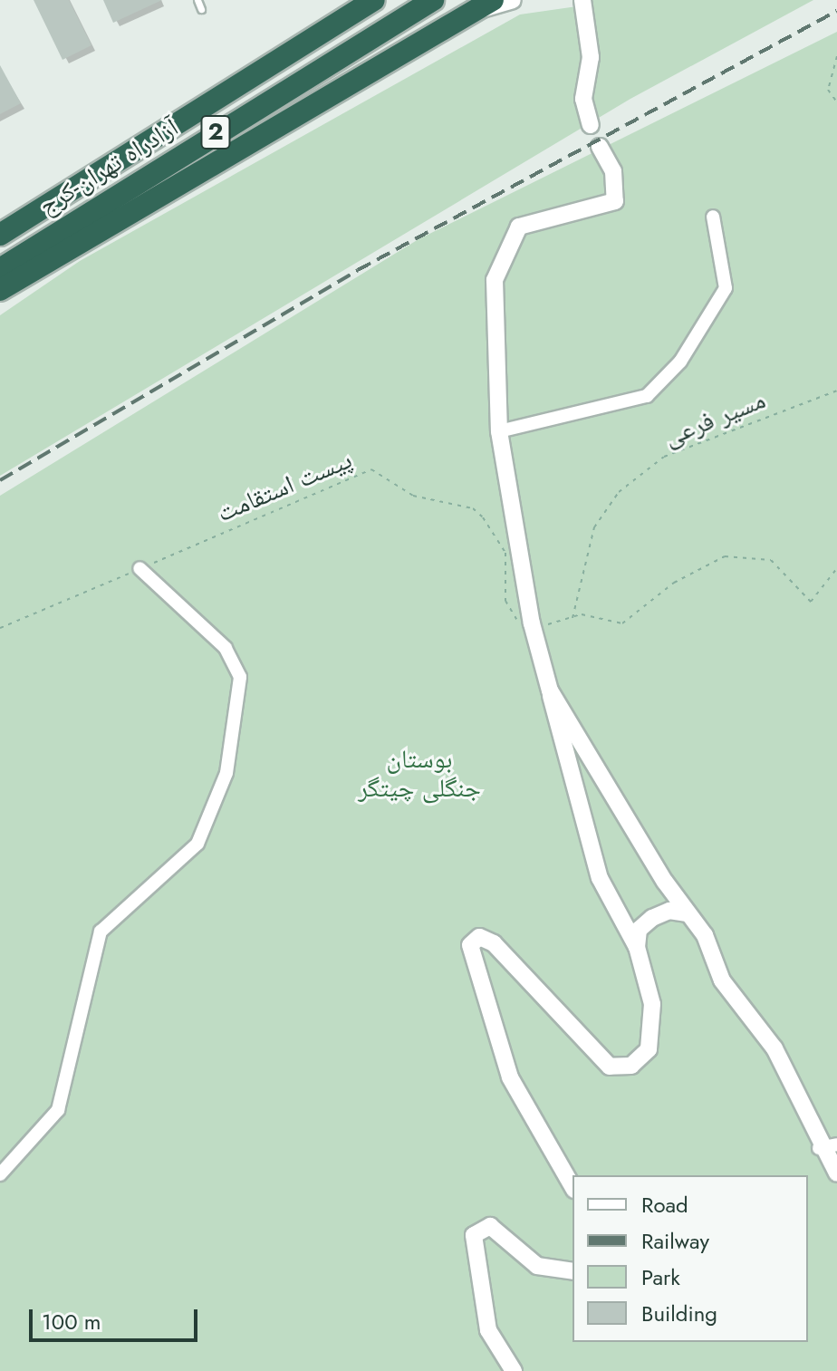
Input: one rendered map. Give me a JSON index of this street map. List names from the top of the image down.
{
  "streets": {
    "highway": ["2", "آزادراه تهران-کرج"],
    "path": ["مسیر فرعی", "پیست استقامت"]
  },
  "parks": ["بوستان جنگلی چیتگر"],
  "legend": [
    "Road",
    "Railway",
    "Park",
    "Building"
  ],
  "scale_bar": "100 m"
}
